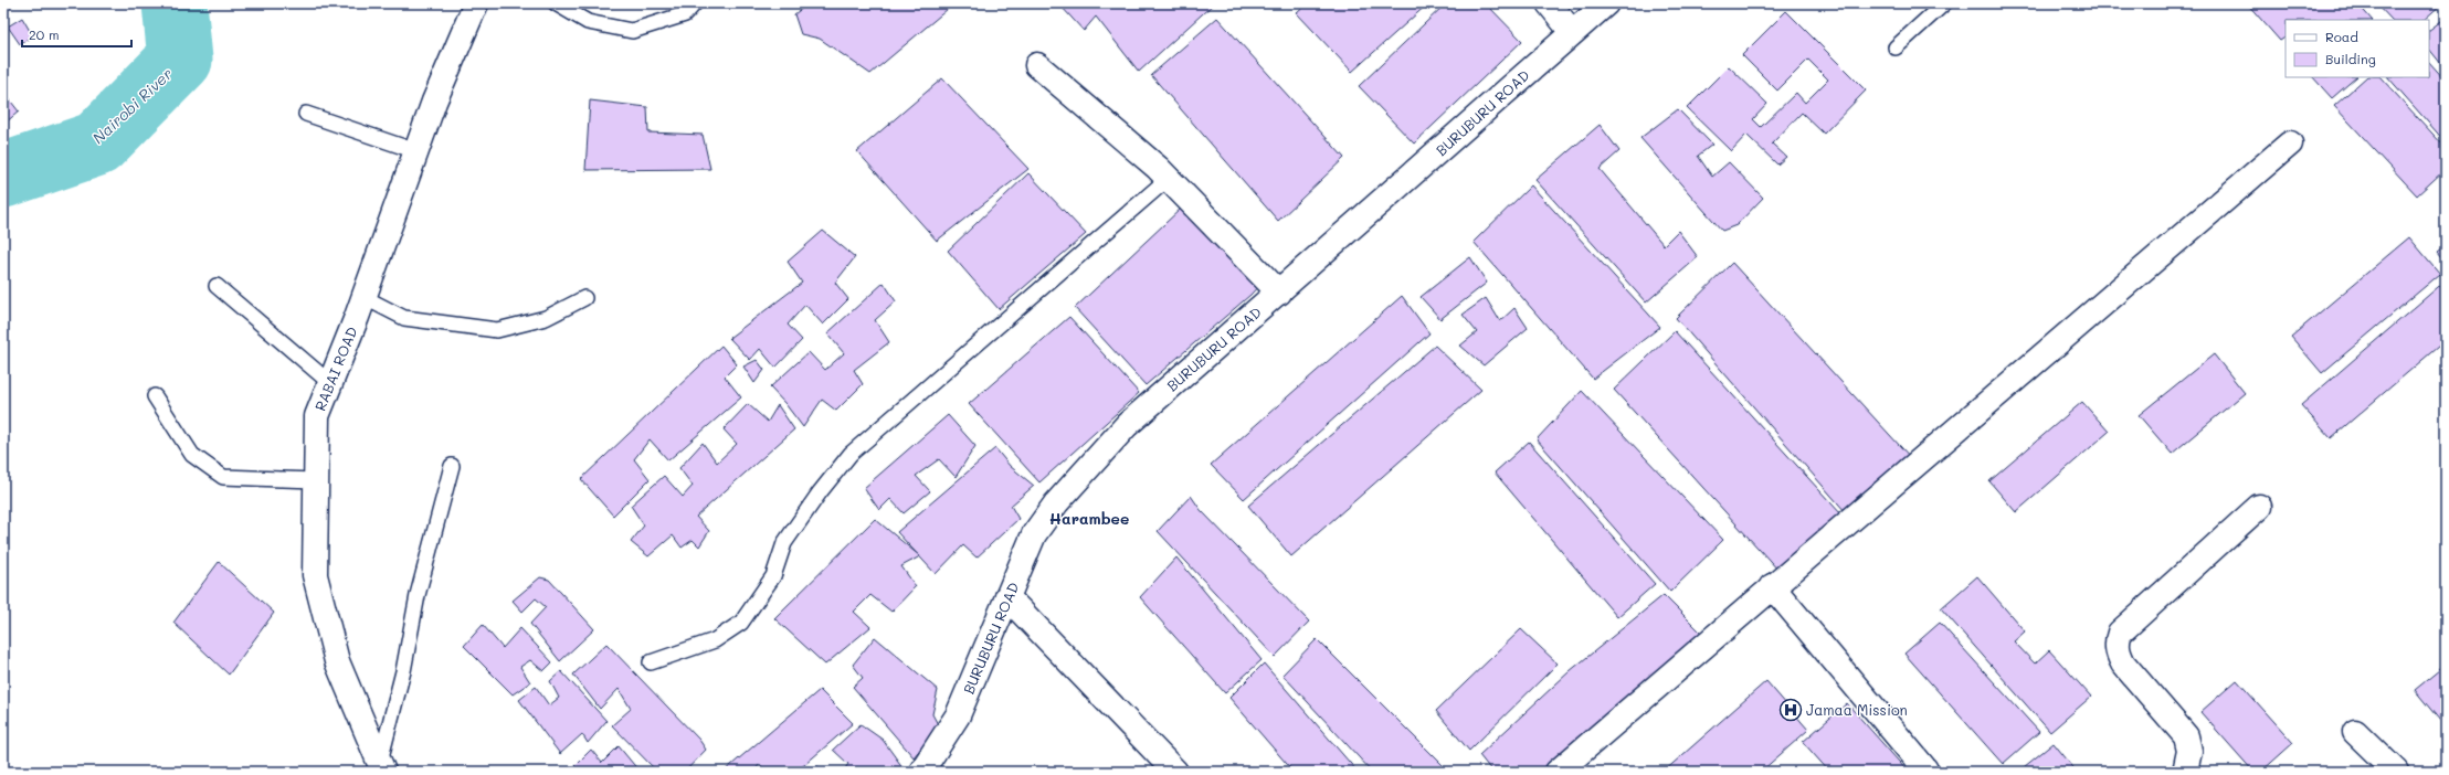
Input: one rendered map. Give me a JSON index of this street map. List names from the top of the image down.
{
  "streets": {
    "street": ["BURUBURU ROAD", "RABAI ROAD"]
  },
  "districts": ["Harambee"],
  "water": ["Nairobi River"],
  "places": {
    "hospital": ["Jamaa Mission"]
  },
  "legend": ["Road", "Building"],
  "scale_bar": "20 m"
}
